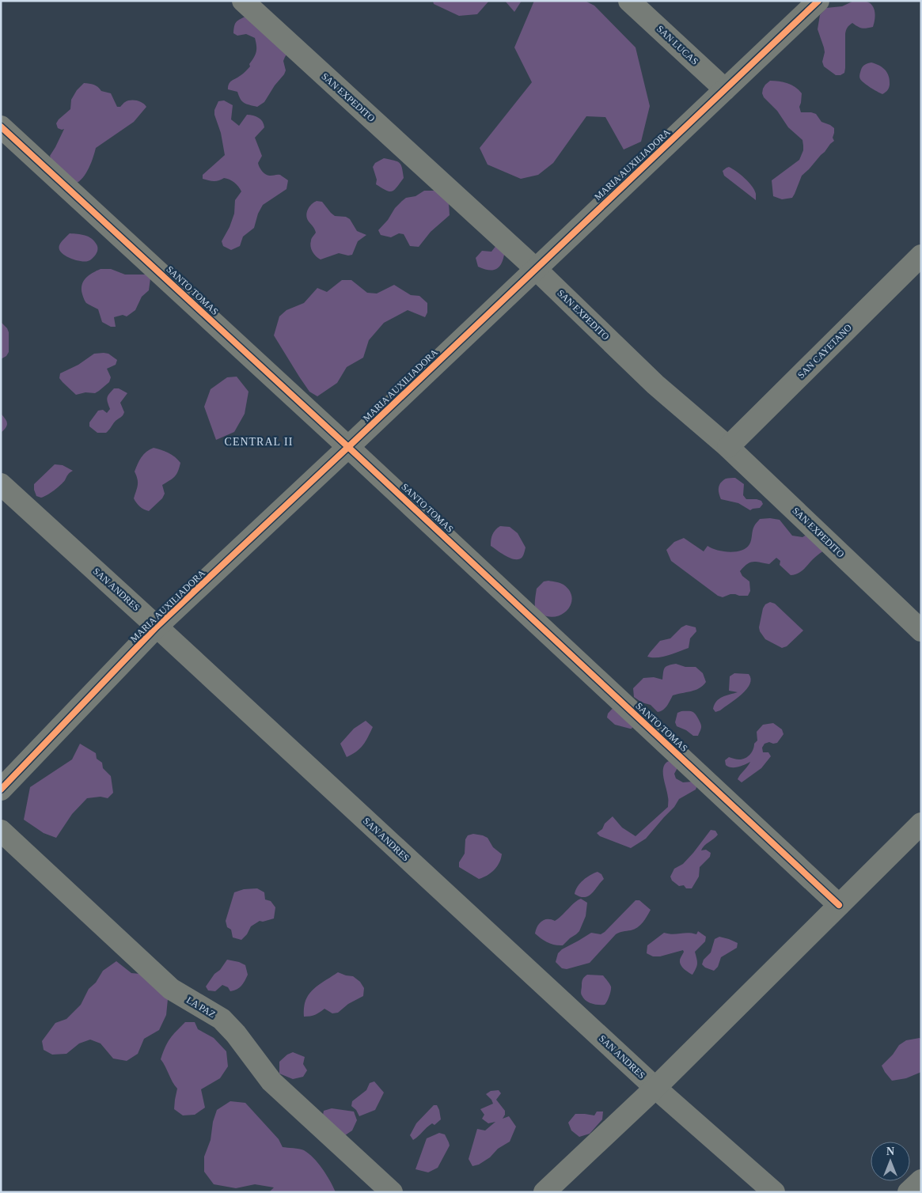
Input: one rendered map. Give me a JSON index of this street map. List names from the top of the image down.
{
  "streets": {
    "street": [
      "SAN LUCAS",
      "SAN EXPEDITO",
      "MARIA AUXILIADORA",
      "SANTO TOMAS",
      "SAN CAYETANO",
      "SAN ANDRES",
      "LA PAZ"
    ]
  },
  "crossings": [
    ["SAN LUCAS", "MARIA AUXILIADORA"],
    ["SAN EXPEDITO", "MARIA AUXILIADORA"],
    ["SAN EXPEDITO", "SAN CAYETANO"],
    ["MARIA AUXILIADORA", "SANTO TOMAS"],
    ["MARIA AUXILIADORA", "SAN ANDRES"]
  ],
  "districts": ["CENTRAL II"],
  "north": "top"
}
